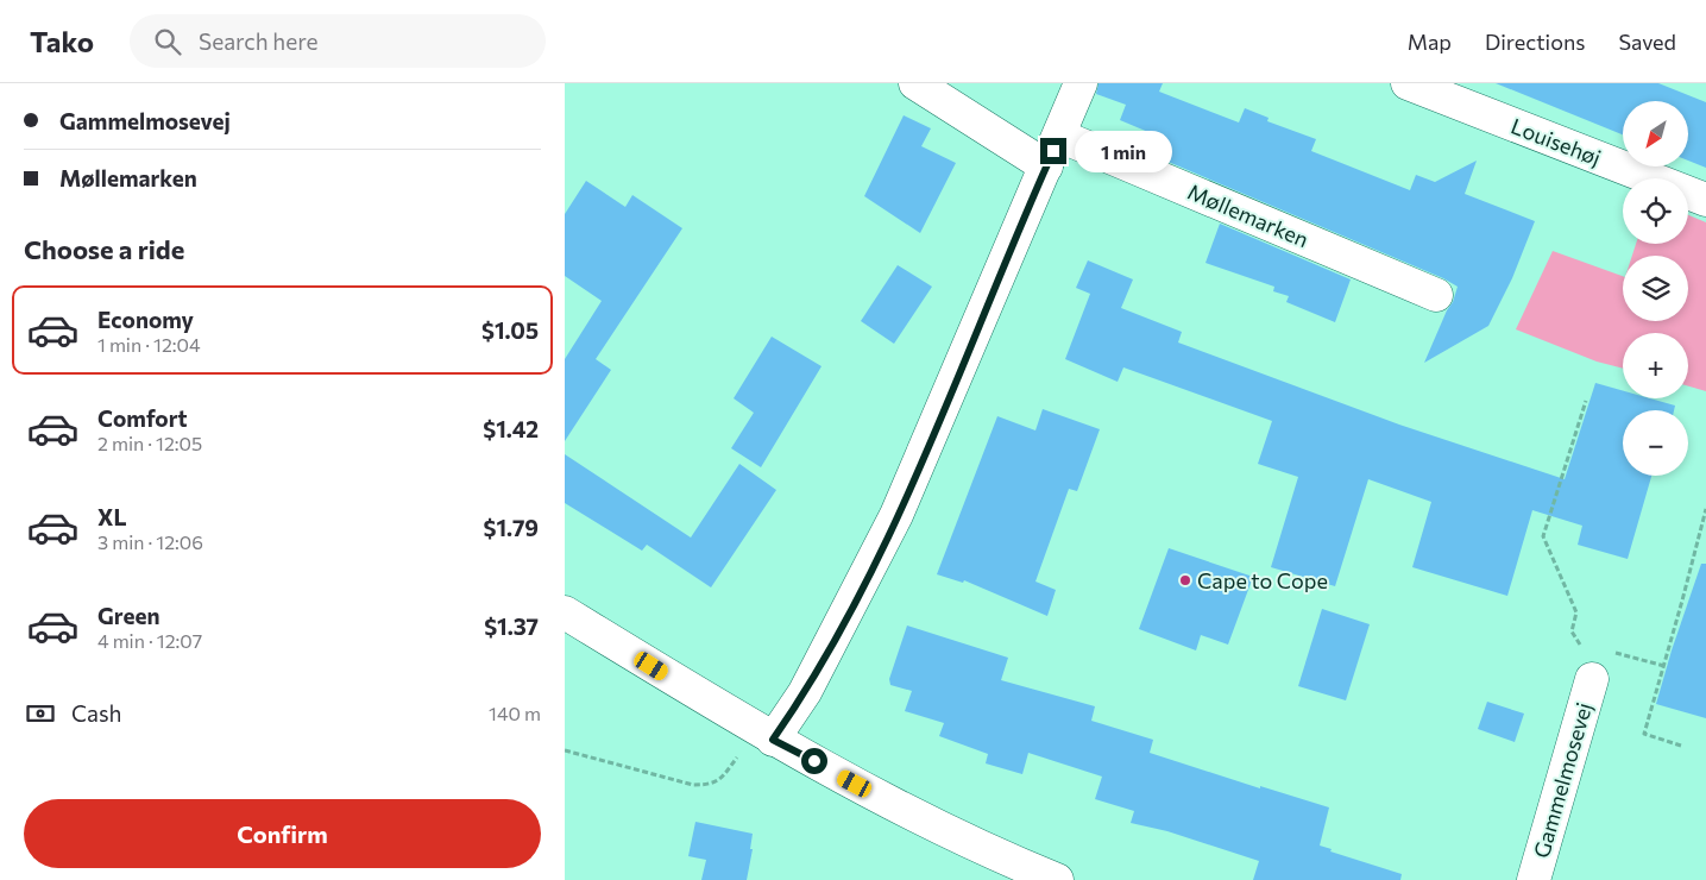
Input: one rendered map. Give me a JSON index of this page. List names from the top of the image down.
{
  "streets": {
    "street": ["Louisehøj", "Møllemarken", "Gammelmosevej"]
  },
  "places": ["Cape to Cope"],
  "north": "bottom left",
  "page": {
    "header": "Tako",
    "search": "Search here",
    "nav": ["Map", "Directions", "Saved"],
    "banner": ["Gammelmosevej", "Møllemarken"],
    "map_buttons": ["+", "−"],
    "bubble": "1 min",
    "heading": "Choose a ride",
    "list": [
      {
        "name": "Economy",
        "note": "1 min · 12:04",
        "value": "$1.05"
      },
      {
        "name": "Comfort",
        "note": "2 min · 12:05",
        "value": "$1.42"
      },
      {
        "name": "XL",
        "note": "3 min · 12:06",
        "value": "$1.79"
      },
      {
        "name": "Green",
        "note": "4 min · 12:07",
        "value": "$1.37"
      }
    ],
    "pay": ["Cash", "140 m"],
    "buttons": "Confirm"
  }
}
